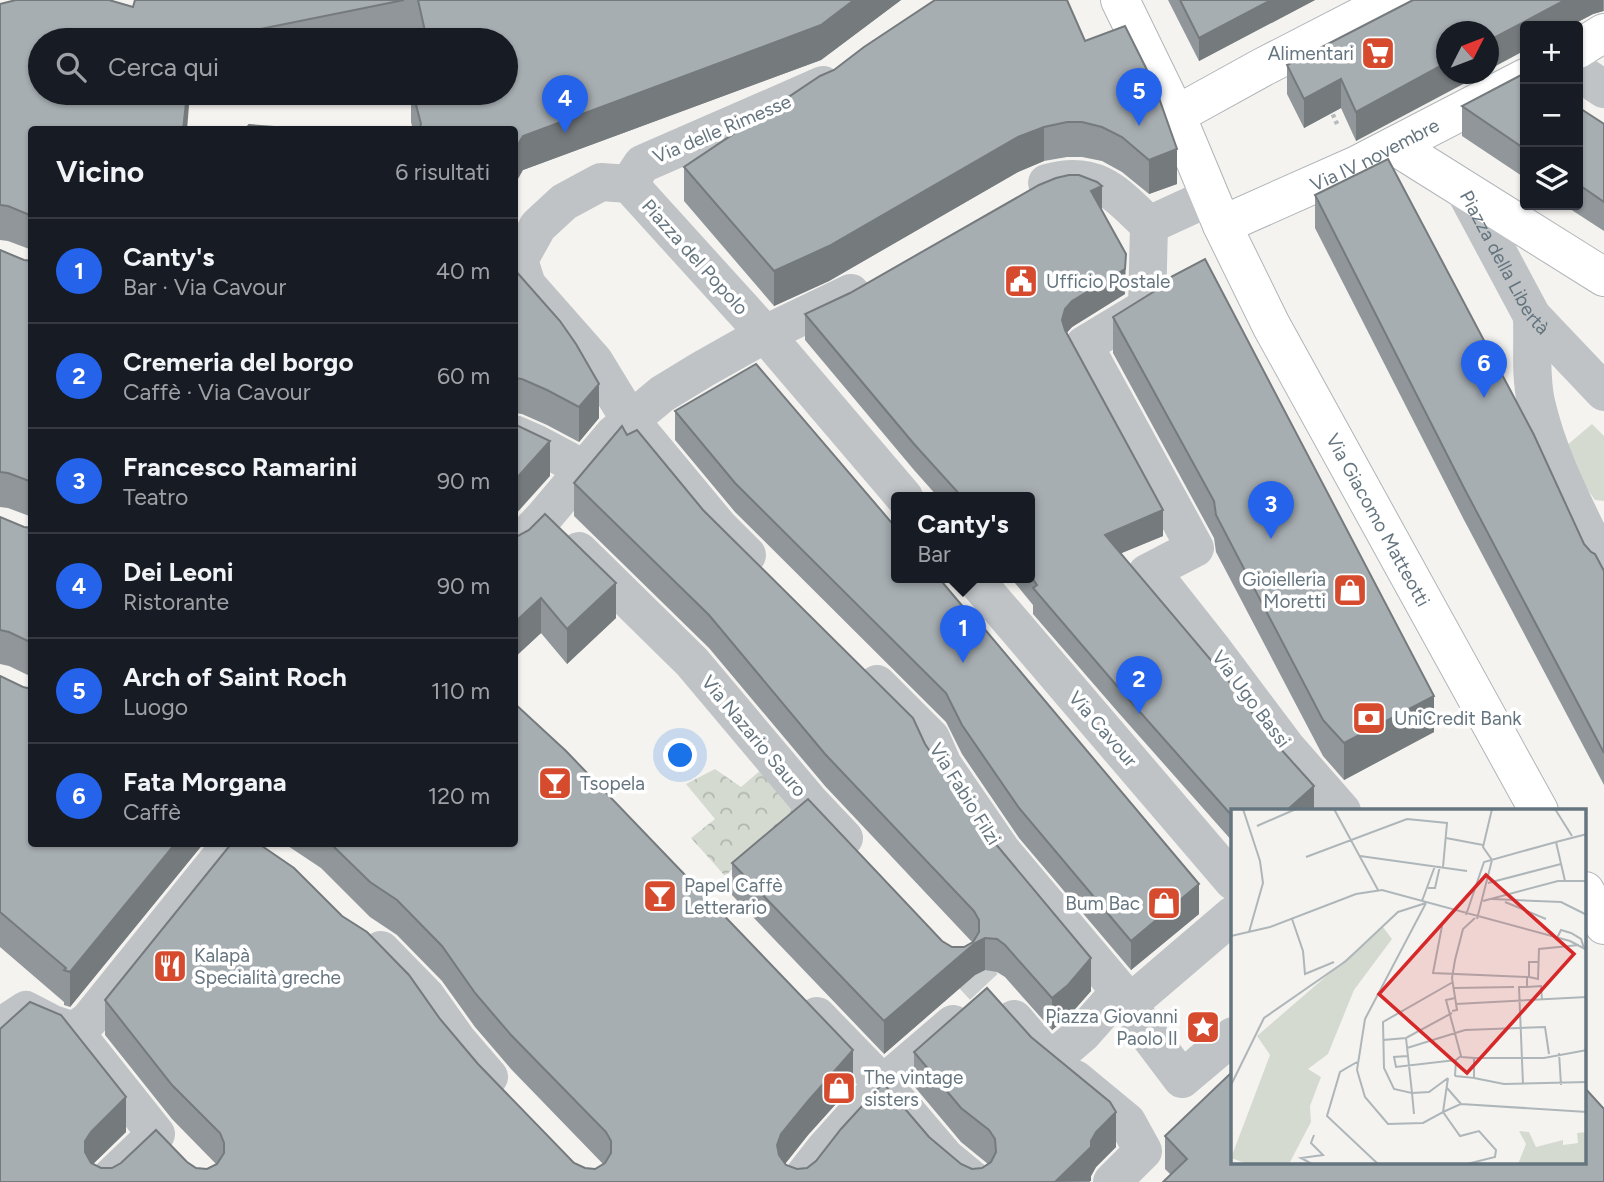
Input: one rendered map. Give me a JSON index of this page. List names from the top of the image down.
{
  "streets": {
    "main road": ["Via IV novembre", "Piazza della Libertà", "Via Giacomo Matteotti"],
    "street": [
      "Via delle Rimesse",
      "Piazza del Popolo",
      "Via Ugo Bassi",
      "Via Cavour",
      "Via Nazario Sauro",
      "Via Fabio Filzi"
    ]
  },
  "crossings": [
    ["Via delle Rimesse", "Piazza del Popolo"],
    ["Via IV novembre", "Piazza della Libertà"],
    ["Via IV novembre", "Via Giacomo Matteotti"]
  ],
  "places": {
    "supermarket": ["Alimentari"],
    "public building": ["Ufficio Postale"],
    "shop": ["Gioielleria Moretti", "Bum Bac", "The vintage sisters"],
    "bank": ["UniCredit Bank"],
    "bar": ["Tsopela", "Papel Caffè Letterario"],
    "restaurant": ["Kalapà Specialità greche"],
    "place": ["Piazza Giovanni Paolo II"]
  },
  "north": "top right",
  "page": {
    "map_buttons": ["+", "−"],
    "search": "Cerca qui",
    "pins": [
      "5",
      "4",
      "6",
      "3",
      "1",
      "2"
    ],
    "heading": ["Vicino", "6 risultati"],
    "list": [
      {
        "mark": "1",
        "name": "Canty's",
        "note": "Bar · Via Cavour",
        "value": "40 m"
      },
      {
        "mark": "2",
        "name": "Cremeria del borgo",
        "note": "Caffè · Via Cavour",
        "value": "60 m"
      },
      {
        "mark": "3",
        "name": "Francesco Ramarini",
        "note": "Teatro",
        "value": "90 m"
      },
      {
        "mark": "4",
        "name": "Dei Leoni",
        "note": "Ristorante",
        "value": "90 m"
      },
      {
        "mark": "5",
        "name": "Arch of Saint Roch",
        "note": "Luogo",
        "value": "110 m"
      },
      {
        "mark": "6",
        "name": "Fata Morgana",
        "note": "Caffè",
        "value": "120 m"
      }
    ],
    "popup": ["Canty's", "Bar"]
  }
}
